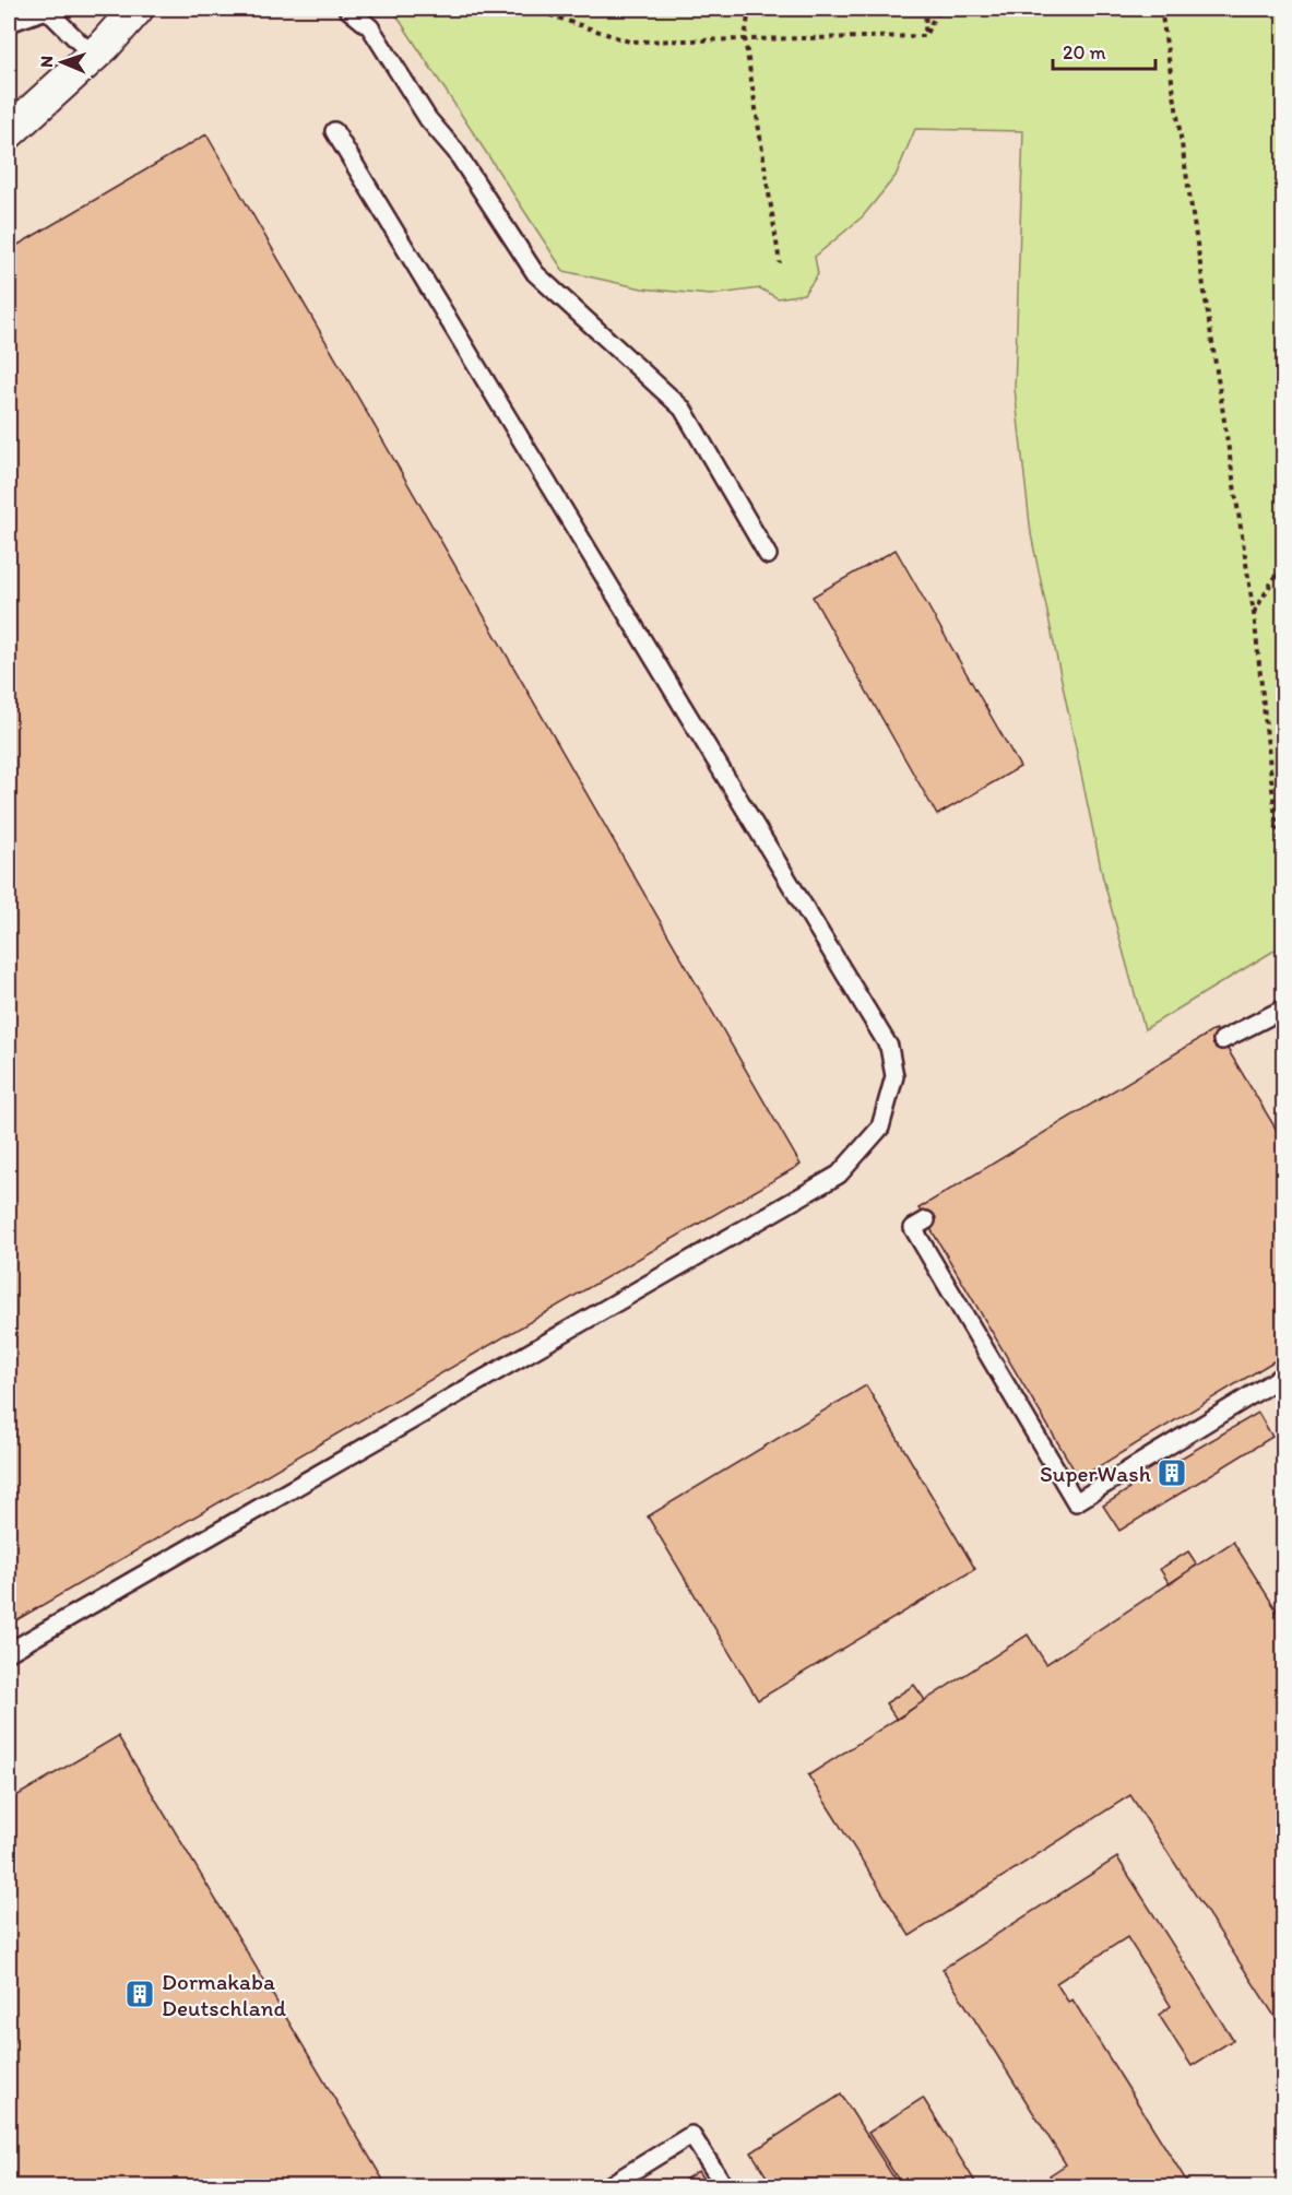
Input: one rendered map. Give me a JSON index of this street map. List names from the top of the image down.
{
  "places": {
    "building": ["SuperWash", "Dormakaba Deutschland"]
  },
  "scale_bar": "20 m",
  "north": "left"
}
